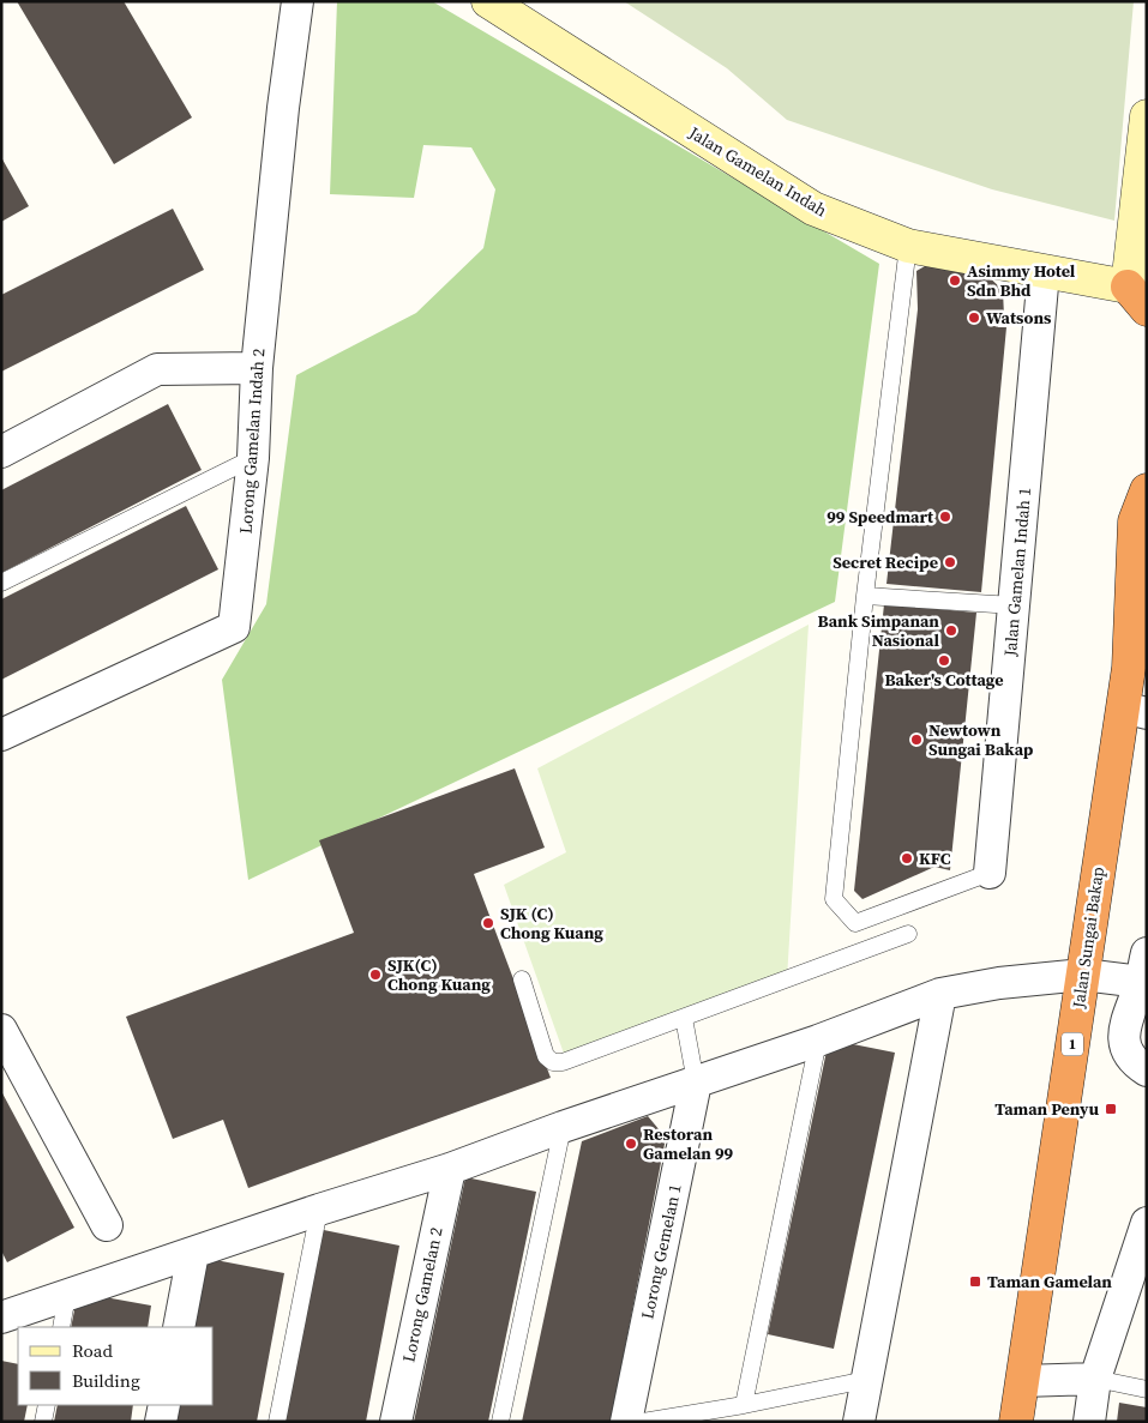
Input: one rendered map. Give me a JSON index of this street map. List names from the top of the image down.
{
  "streets": {
    "highway": ["Jalan Sungai Bakap", "1"],
    "street": [
      "Jalan Gamelan Indah",
      "Lorong Gamelan Indah 2",
      "Jalan Gamelan Indah 1",
      "Lorong Gemelan 1",
      "Lorong Gamelan 2"
    ]
  },
  "crossings": [
    ["Jalan Gamelan Indah", "Jalan Gamelan Indah 1"]
  ],
  "places": {
    "other": [
      "Asimmy Hotel Sdn Bhd",
      "Watsons",
      "99 Speedmart",
      "Secret Recipe",
      "Bank Simpanan Nasional",
      "Baker's Cottage",
      "Newtown Sungai Bakap",
      "KFC",
      "SJK (C) Chong Kuang",
      "SJK(C) Chong Kuang",
      "Restoran Gamelan 99"
    ],
    "transit": ["Taman Penyu", "Taman Gamelan"]
  },
  "legend": ["Road", "Building"]
}
